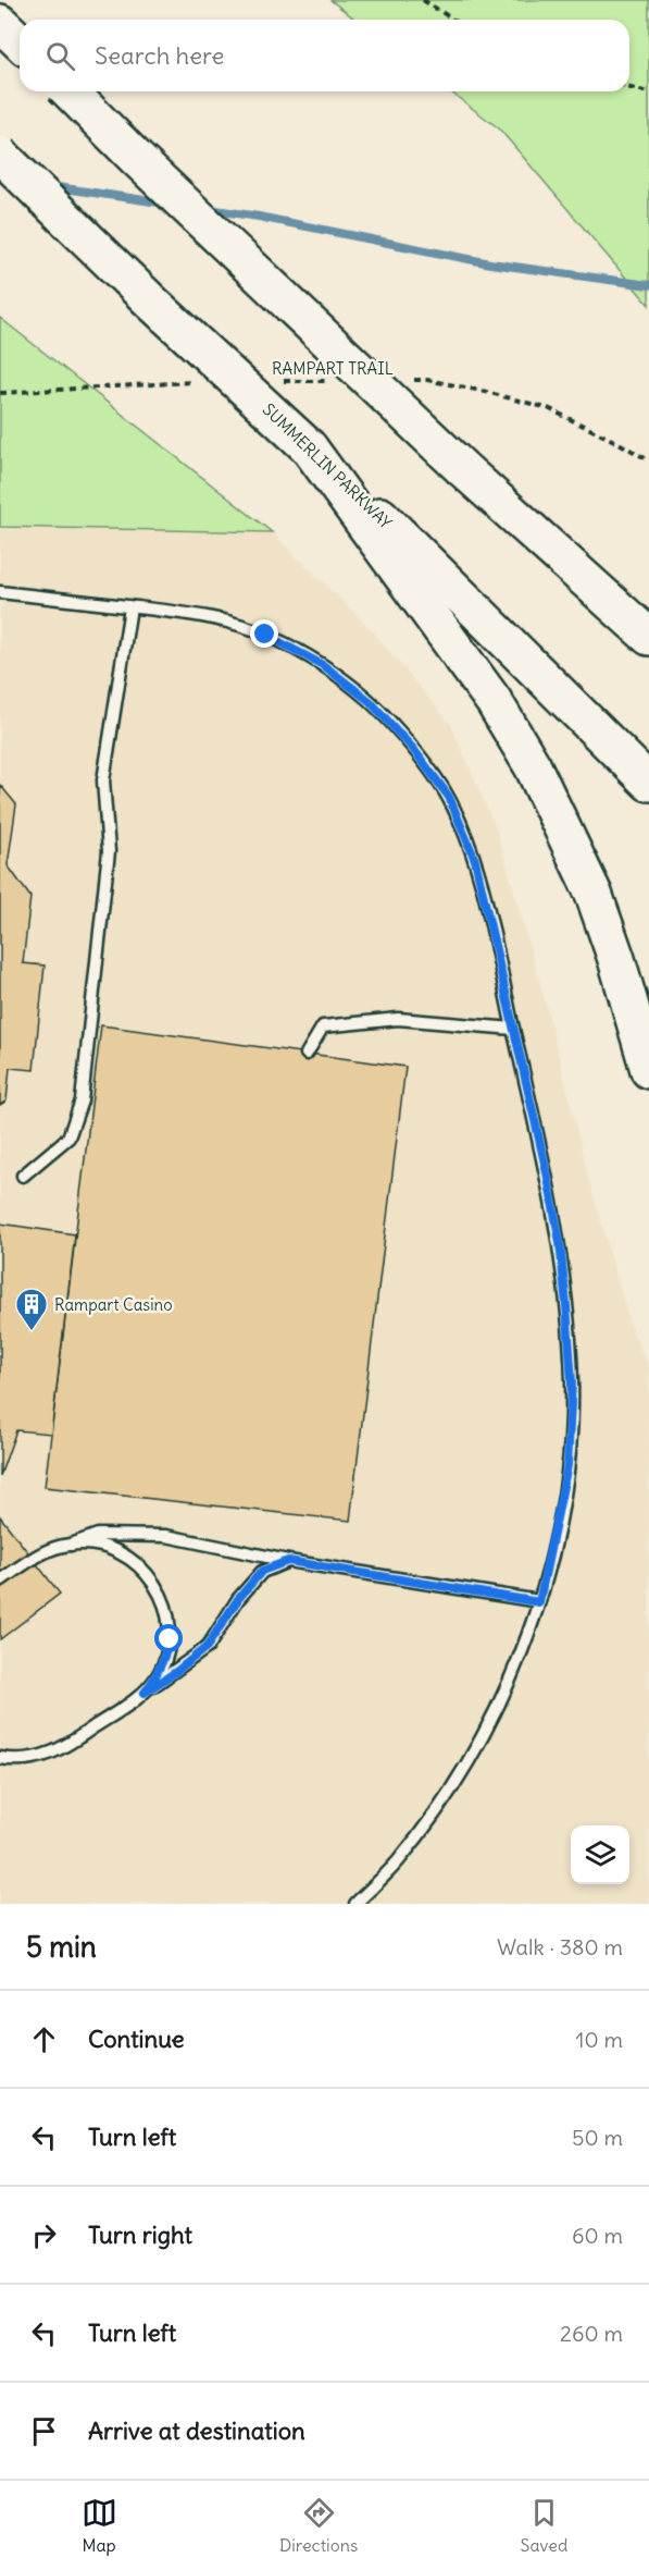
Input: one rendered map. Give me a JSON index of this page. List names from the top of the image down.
{
  "streets": {
    "highway": ["SUMMERLIN PARKWAY"],
    "path": ["RAMPART TRAIL"]
  },
  "places": {
    "building": ["Rampart Casino"]
  },
  "page": {
    "search": "Search here",
    "heading": ["5 min", "Walk · 380 m"],
    "list": [
      ["Continue", "10 m"],
      ["Turn left", "50 m"],
      ["Turn right", "60 m"],
      ["Turn left", "260 m"],
      "Arrive at destination"
    ],
    "nav": ["Map", "Directions", "Saved"]
  }
}
